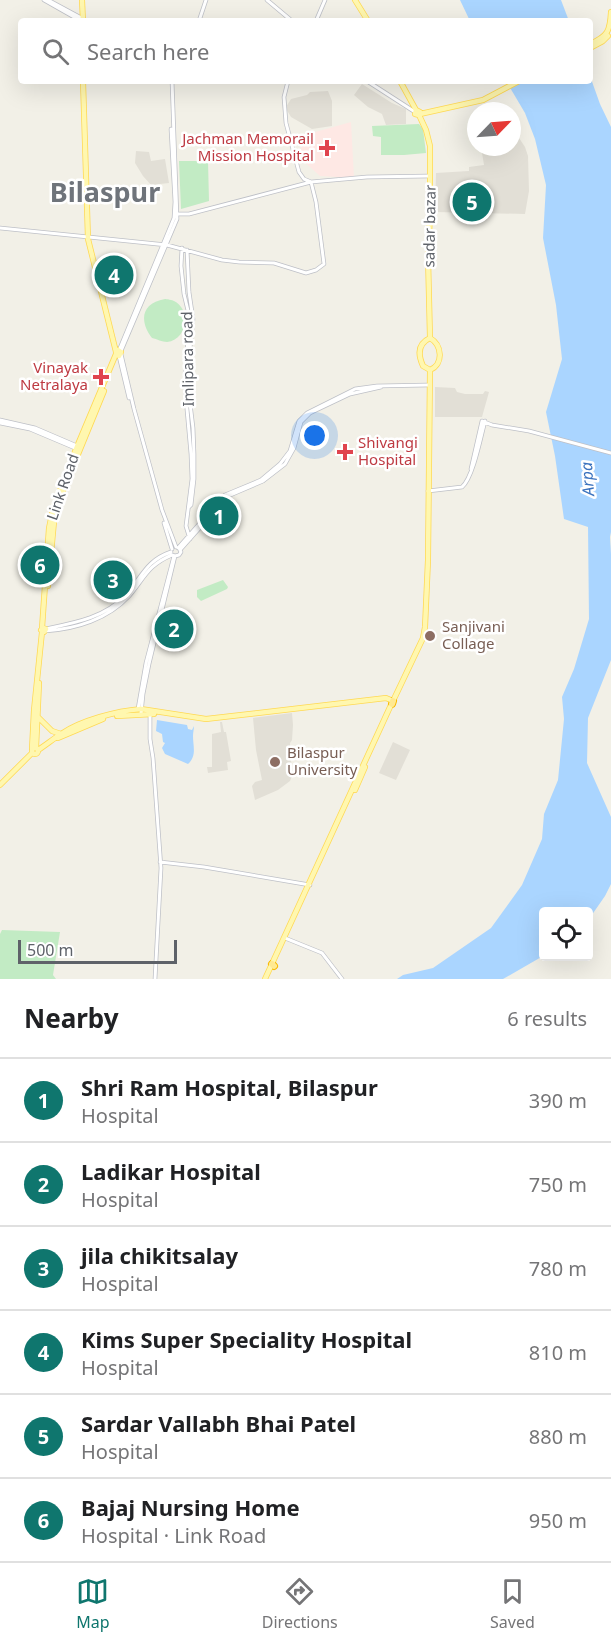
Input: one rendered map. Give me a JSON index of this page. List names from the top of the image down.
{
  "streets": {
    "main road": ["sadar bazar", "Link Road"],
    "street": ["Imlipara road"]
  },
  "districts": ["Bilaspur"],
  "water": ["Arpa"],
  "places": {
    "health": ["Jachman Memorail Mission Hospital", "Vinayak Netralaya", "Shivangi Hospital"],
    "other": ["Sanjivani Collage", "Bilaspur University"]
  },
  "scale_bar": "500 m",
  "north": "top right",
  "page": {
    "search": "Search here",
    "pins": [
      "5",
      "4",
      "1",
      "6",
      "3",
      "2"
    ],
    "scale": "500 m",
    "heading": ["Nearby", "6 results"],
    "list": [
      {
        "mark": "1",
        "name": "Shri Ram Hospital, Bilaspur",
        "note": "Hospital",
        "value": "390 m"
      },
      {
        "mark": "2",
        "name": "Ladikar Hospital",
        "note": "Hospital",
        "value": "750 m"
      },
      {
        "mark": "3",
        "name": "jila chikitsalay",
        "note": "Hospital",
        "value": "780 m"
      },
      {
        "mark": "4",
        "name": "Kims Super Speciality Hospital",
        "note": "Hospital",
        "value": "810 m"
      },
      {
        "mark": "5",
        "name": "Sardar Vallabh Bhai Patel",
        "note": "Hospital",
        "value": "880 m"
      },
      {
        "mark": "6",
        "name": "Bajaj Nursing Home",
        "note": "Hospital · Link Road",
        "value": "950 m"
      }
    ],
    "nav": ["Map", "Directions", "Saved"]
  }
}
